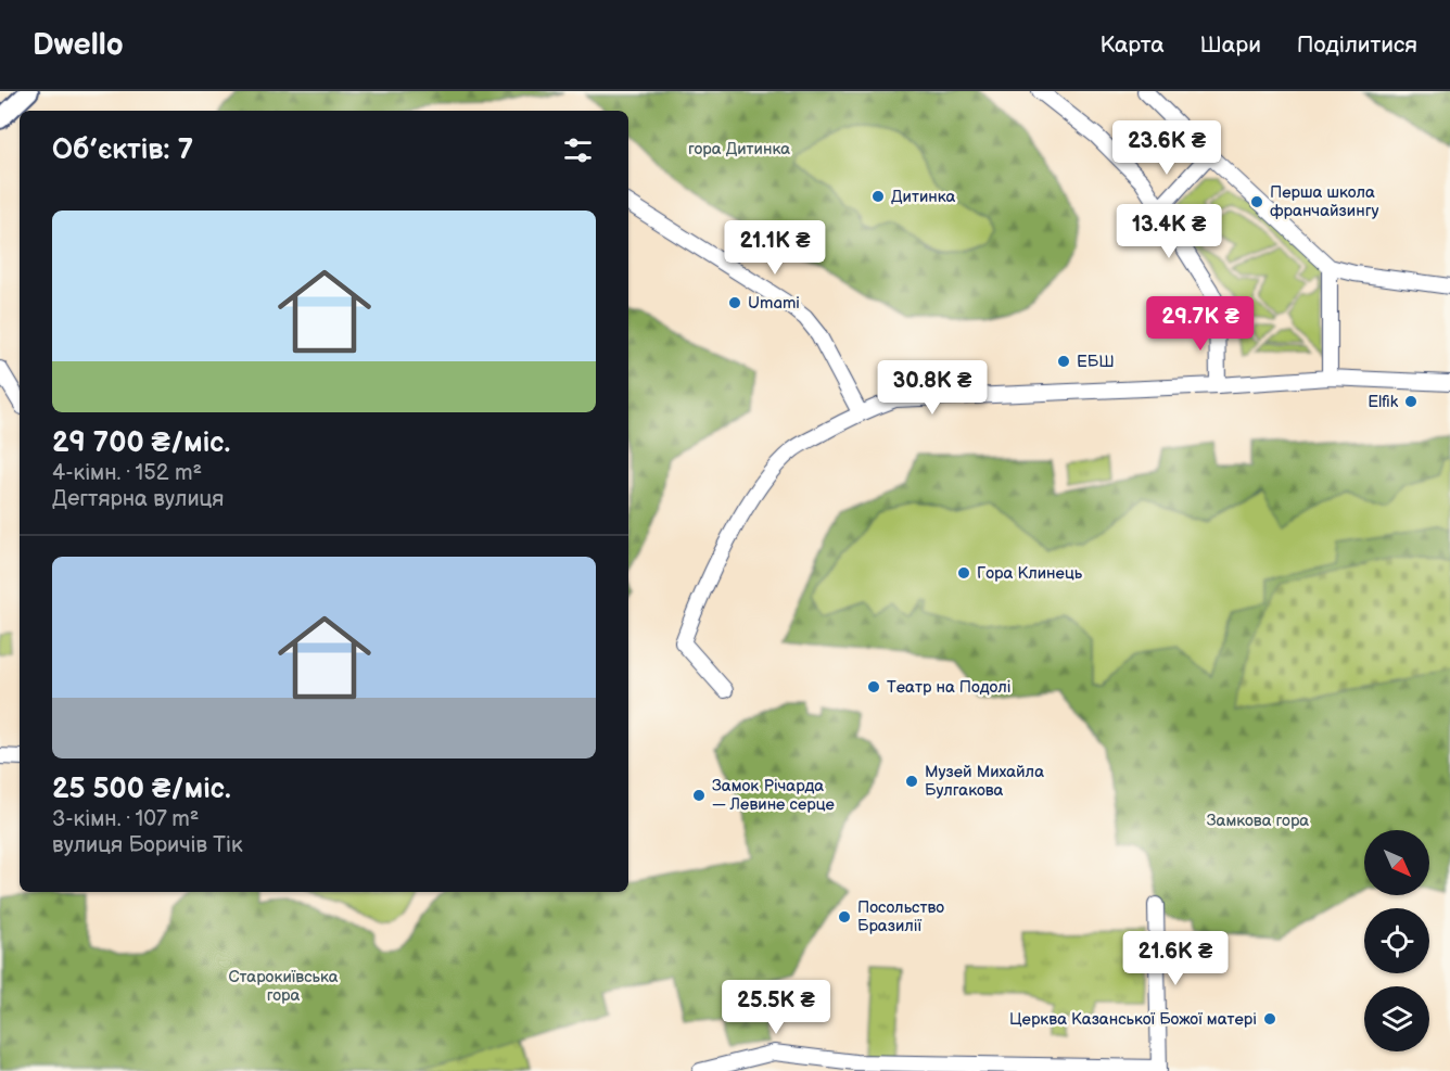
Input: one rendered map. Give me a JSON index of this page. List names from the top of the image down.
{
  "parks": ["гора Дитинка", "Замкова гора", "Старокиївська гора"],
  "places": [
    "Дитинка",
    "Перша школа франчайзингу",
    "Umami",
    "ЕБШ",
    "Elfik",
    "Гора Клинець",
    "Театр на Подолі",
    "Музей Михайла Булгакова",
    "Замок Річарда — Левине серце",
    "Посольство Бразилії",
    "Церква Казанської Божої матері"
  ],
  "north": "bottom right",
  "page": {
    "header": "Dwello",
    "nav": ["Карта", "Шари", "Поділитися"],
    "heading": "Об’єктів: 7",
    "price": [
      "23.6K ₴",
      "13.4K ₴",
      "21.1K ₴",
      "29.7K ₴",
      "30.8K ₴",
      "21.6K ₴",
      "25.5K ₴"
    ],
    "list": [
      {
        "name": "29 700 ₴/міс.",
        "note": "4-кімн. · 152 m² · Дегтярна вулиця"
      },
      {
        "name": "25 500 ₴/міс.",
        "note": "3-кімн. · 107 m² · вулиця Боричів Тік"
      }
    ]
  }
}
